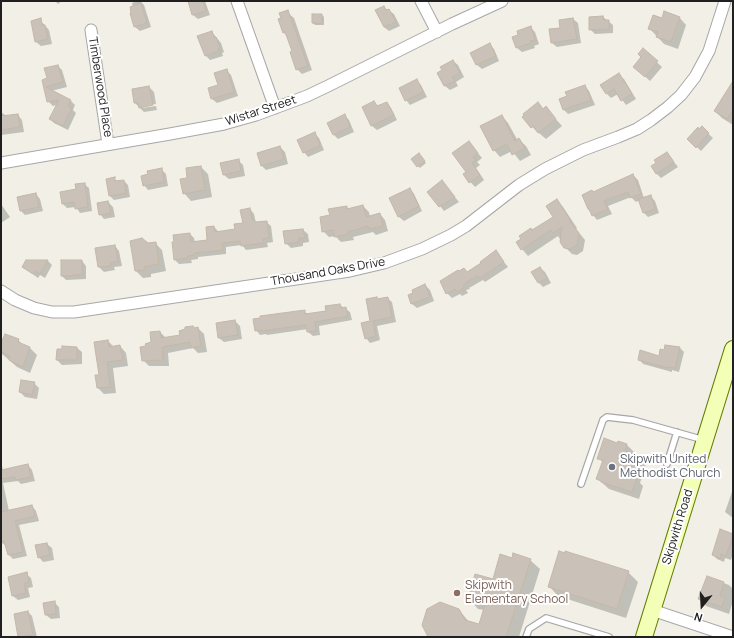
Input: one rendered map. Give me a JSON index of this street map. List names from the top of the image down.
{
  "streets": {
    "main road": ["Skipwith Road"],
    "street": ["Timberwood Place", "Wistar Street", "Thousand Oaks Drive"]
  },
  "crossings": [
    ["Timberwood Place", "Wistar Street"]
  ],
  "places": ["Skipwith United Methodist Church", "Skipwith Elementary School"],
  "north": "bottom"
}
